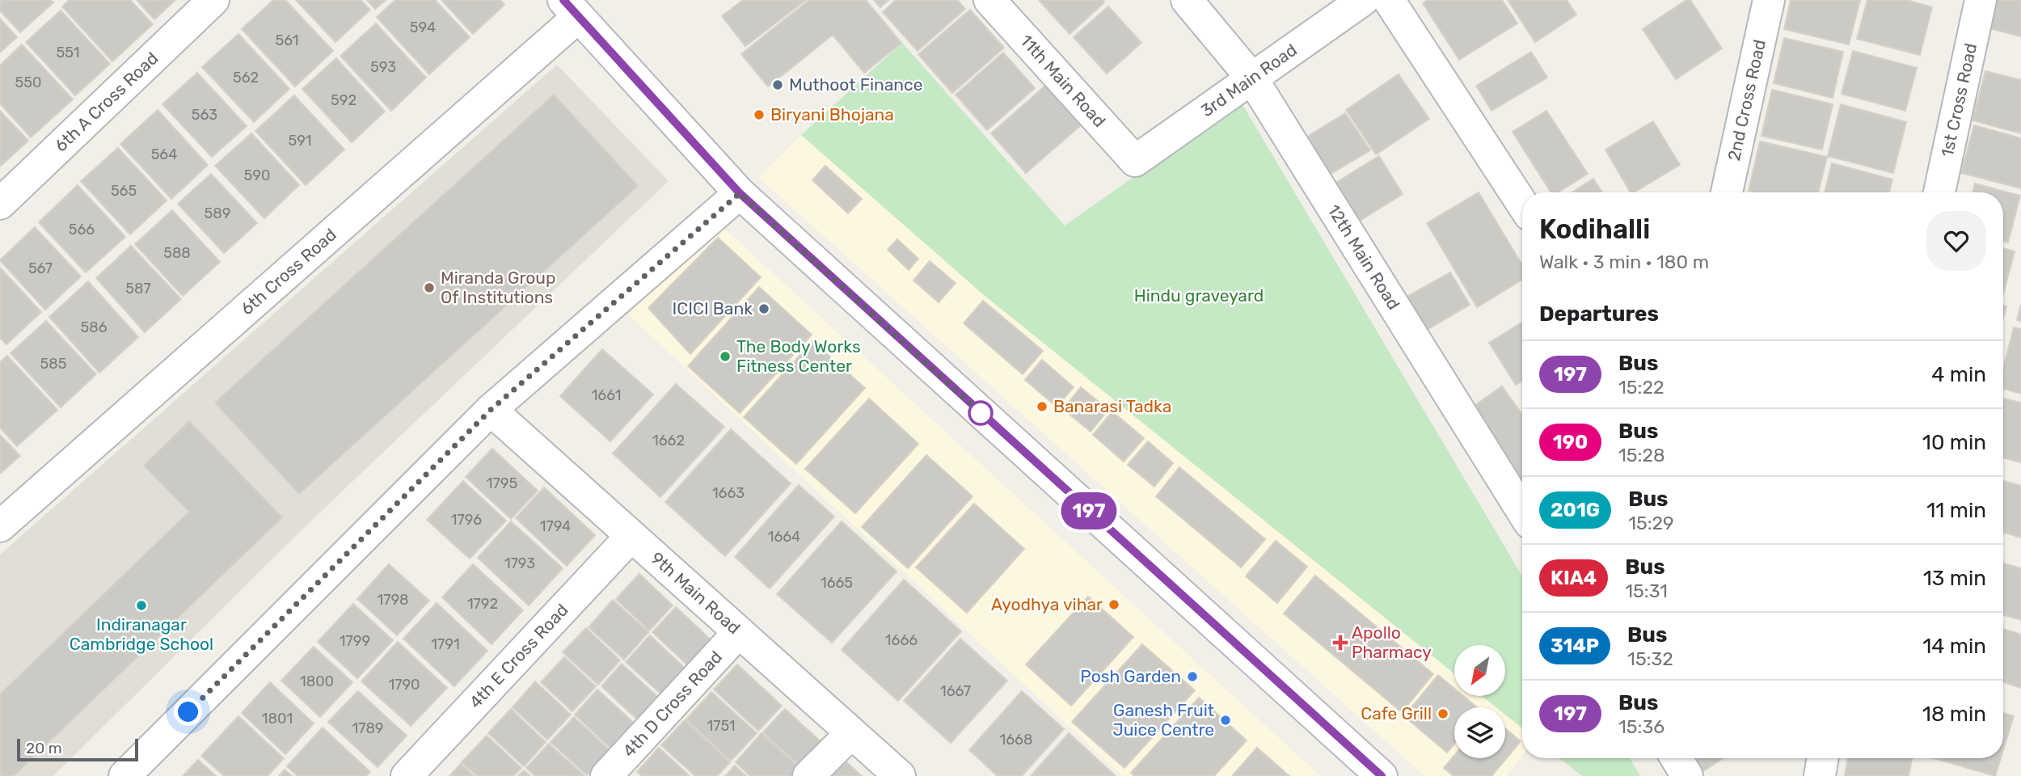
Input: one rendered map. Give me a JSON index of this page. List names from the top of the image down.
{
  "streets": {
    "street": [
      "11th Main Road",
      "3rd Main Road",
      "2nd Cross Road",
      "1st Cross Road",
      "6th A Cross Road",
      "12th Main Road",
      "6th Cross Road",
      "9th Main Road",
      "4th E Cross Road",
      "4th D Cross Road"
    ]
  },
  "crossings": [
    ["11th Main Road", "3rd Main Road"],
    ["3rd Main Road", "12th Main Road"],
    ["9th Main Road", "4th E Cross Road"],
    ["9th Main Road", "4th D Cross Road"]
  ],
  "parks": ["Hindu graveyard"],
  "places": {
    "other": [
      "Muthoot Finance",
      "Biryani Bhojana",
      "Miranda Group Of Institutions",
      "ICICI Bank",
      "The Body Works Fitness Center",
      "Banarasi Tadka",
      "Ayodhya vihar",
      "Indiranagar Cambridge School",
      "Posh Garden",
      "Cafe Grill",
      "Ganesh Fruit Juice Centre"
    ],
    "health": ["Apollo Pharmacy"]
  },
  "lines": ["bus line 197"],
  "house_numbers": [
    "594",
    "561",
    "551",
    "593",
    "562",
    "550",
    "592",
    "563",
    "591",
    "564",
    "590",
    "565",
    "589",
    "566",
    "588",
    "567",
    "587",
    "586",
    "585",
    "1661",
    "1662",
    "1795",
    "1663",
    "1796",
    "1794",
    "1664",
    "1793",
    "1665",
    "1798",
    "1792",
    "1666",
    "1799",
    "1791",
    "1800",
    "1790",
    "1667",
    "1801",
    "1751",
    "1789",
    "1668"
  ],
  "scale_bar": "20 m",
  "north": "bottom left",
  "page": {
    "on_map": "197",
    "heading": [
      ["Kodihalli", "Walk · 3 min · 180 m"],
      "Departures"
    ],
    "list": [
      {
        "mark": "197",
        "name": "Bus",
        "note": "15:22",
        "value": "4 min"
      },
      {
        "mark": "190",
        "name": "Bus",
        "note": "15:28",
        "value": "10 min"
      },
      {
        "mark": "201G",
        "name": "Bus",
        "note": "15:29",
        "value": "11 min"
      },
      {
        "mark": "KIA4",
        "name": "Bus",
        "note": "15:31",
        "value": "13 min"
      },
      {
        "mark": "314P",
        "name": "Bus",
        "note": "15:32",
        "value": "14 min"
      },
      {
        "mark": "197",
        "name": "Bus",
        "note": "15:36",
        "value": "18 min"
      }
    ],
    "scale": "20 m"
  }
}
